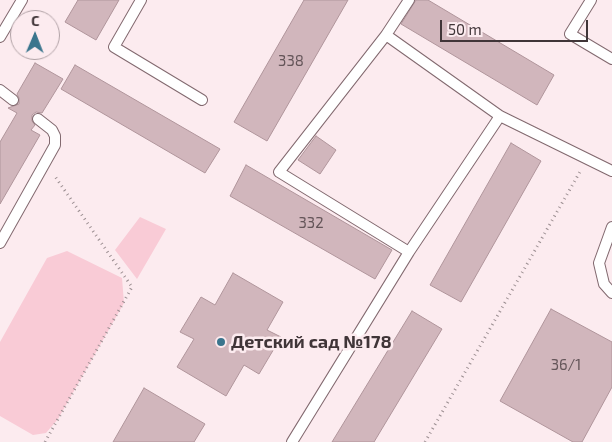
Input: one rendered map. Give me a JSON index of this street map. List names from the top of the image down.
{
  "places": ["Детский сад №178"],
  "house_numbers": ["338", "332", "36/1"],
  "scale_bar": "50 m",
  "north": "top"
}
